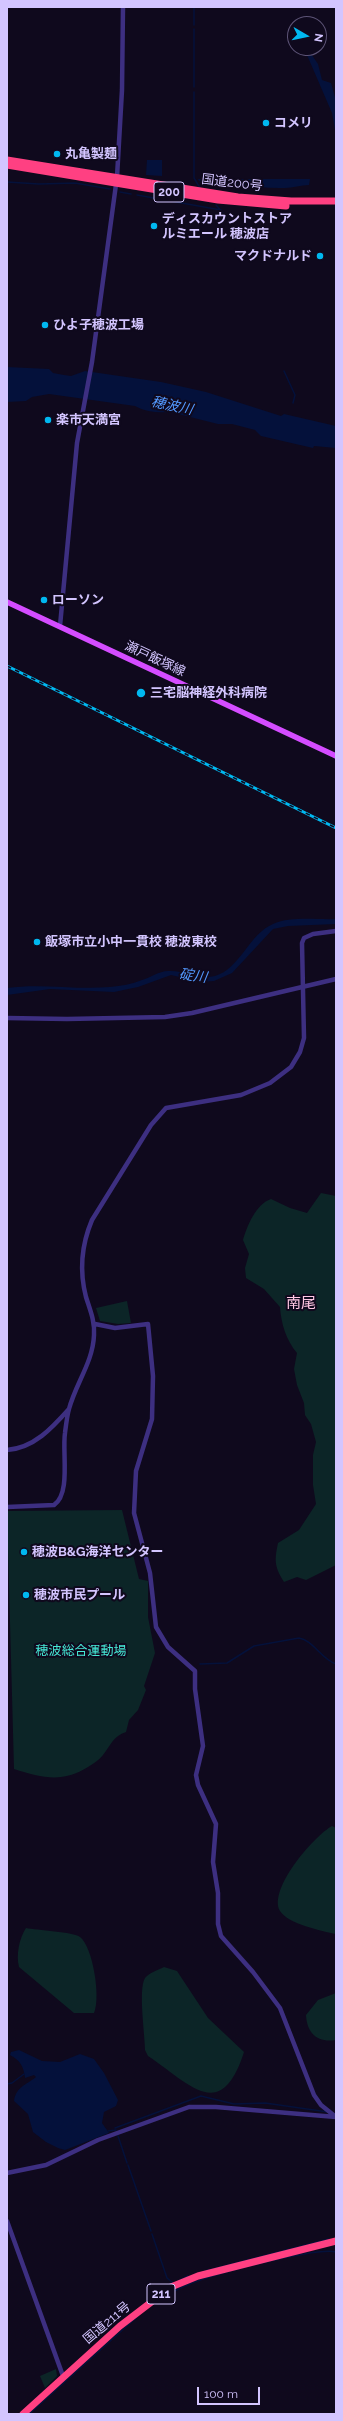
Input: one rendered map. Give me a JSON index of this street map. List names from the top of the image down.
{
  "streets": {
    "highway": [
      "国道200号",
      "200",
      "211",
      "国道211号"
    ],
    "main road": ["瀬戸飯塚線"]
  },
  "districts": ["南尾"],
  "water": ["穂波川", "碇川"],
  "parks": ["穂波総合運動場"],
  "places": [
    "コメリ",
    "丸亀製麺",
    "ディスカウントストア ルミエール 穂波店",
    "マクドナルド",
    "ひよ子穂波工場",
    "楽市天満宮",
    "ローソン",
    "三宅脳神経外科病院",
    "飯塚市立小中一貫校 穂波東校",
    "穂波B&G海洋センター",
    "穂波市民プール"
  ],
  "scale_bar": "100 m",
  "north": "right"
}
